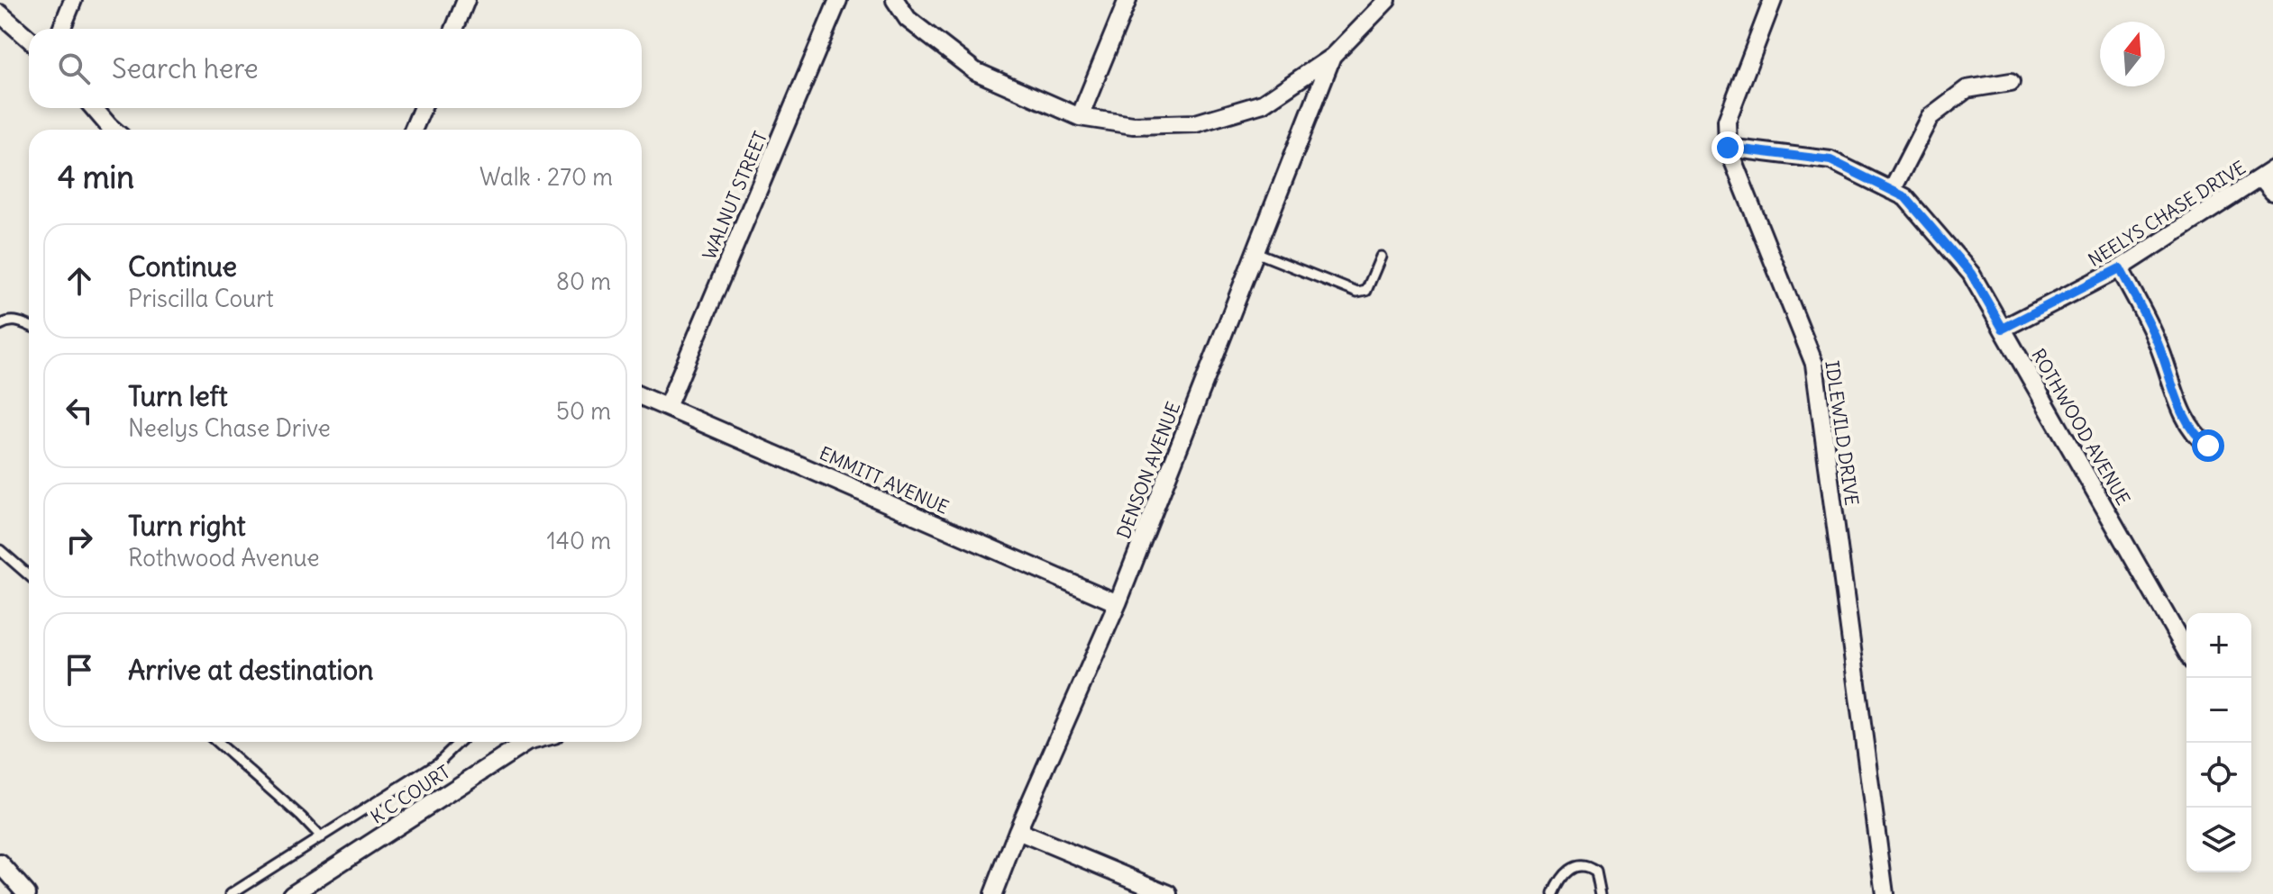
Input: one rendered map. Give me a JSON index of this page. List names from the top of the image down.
{
  "streets": {
    "street": [
      "WALNUT STREET",
      "NEELYS CHASE DRIVE",
      "ROTHWOOD AVENUE",
      "IDLEWILD DRIVE",
      "DENSON AVENUE",
      "EMMITT AVENUE",
      "K C COURT"
    ]
  },
  "crossings": [
    ["WALNUT STREET", "EMMITT AVENUE"],
    ["NEELYS CHASE DRIVE", "ROTHWOOD AVENUE"],
    ["ROTHWOOD AVENUE", "IDLEWILD DRIVE"],
    ["DENSON AVENUE", "EMMITT AVENUE"]
  ],
  "north": "top",
  "page": {
    "search": "Search here",
    "heading": ["4 min", "Walk · 270 m"],
    "list": [
      ["Continue", "Priscilla Court", "80 m"],
      ["Turn left", "Neelys Chase Drive", "50 m"],
      ["Turn right", "Rothwood Avenue", "140 m"],
      "Arrive at destination"
    ],
    "map_buttons": ["+", "−"]
  }
}
